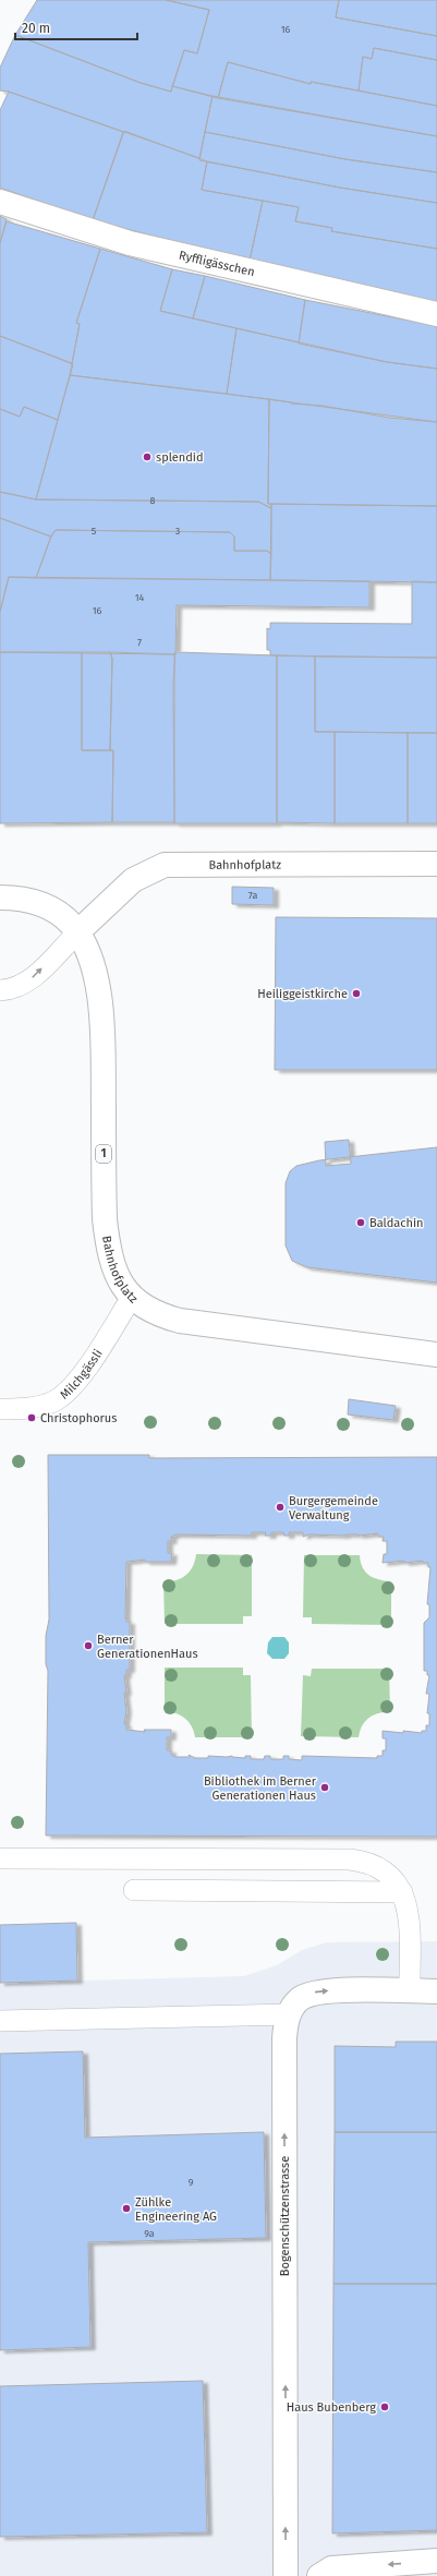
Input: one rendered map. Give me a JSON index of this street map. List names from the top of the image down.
{
  "streets": {
    "street": [
      "Ryffligässchen",
      "Bahnhofplatz",
      "1",
      "Bogenschützenstrasse"
    ],
    "lane": ["Milchgässli"]
  },
  "crossings": [
    ["Bahnhofplatz", "Milchgässli"]
  ],
  "one_way": ["Bogenschützenstrasse"],
  "places": [
    "splendid",
    "Heiliggeistkirche",
    "Baldachin",
    "Christophorus",
    "Burgergemeinde Verwaltung",
    "Berner GenerationenHaus",
    "Bibliothek im Berner Generationen Haus",
    "Zühlke Engineering AG",
    "Haus Bubenberg"
  ],
  "house_numbers": [
    "16",
    "8",
    "5",
    "3",
    "14",
    "16",
    "7",
    "7a",
    "9",
    "9a"
  ],
  "scale_bar": "20 m"
}
